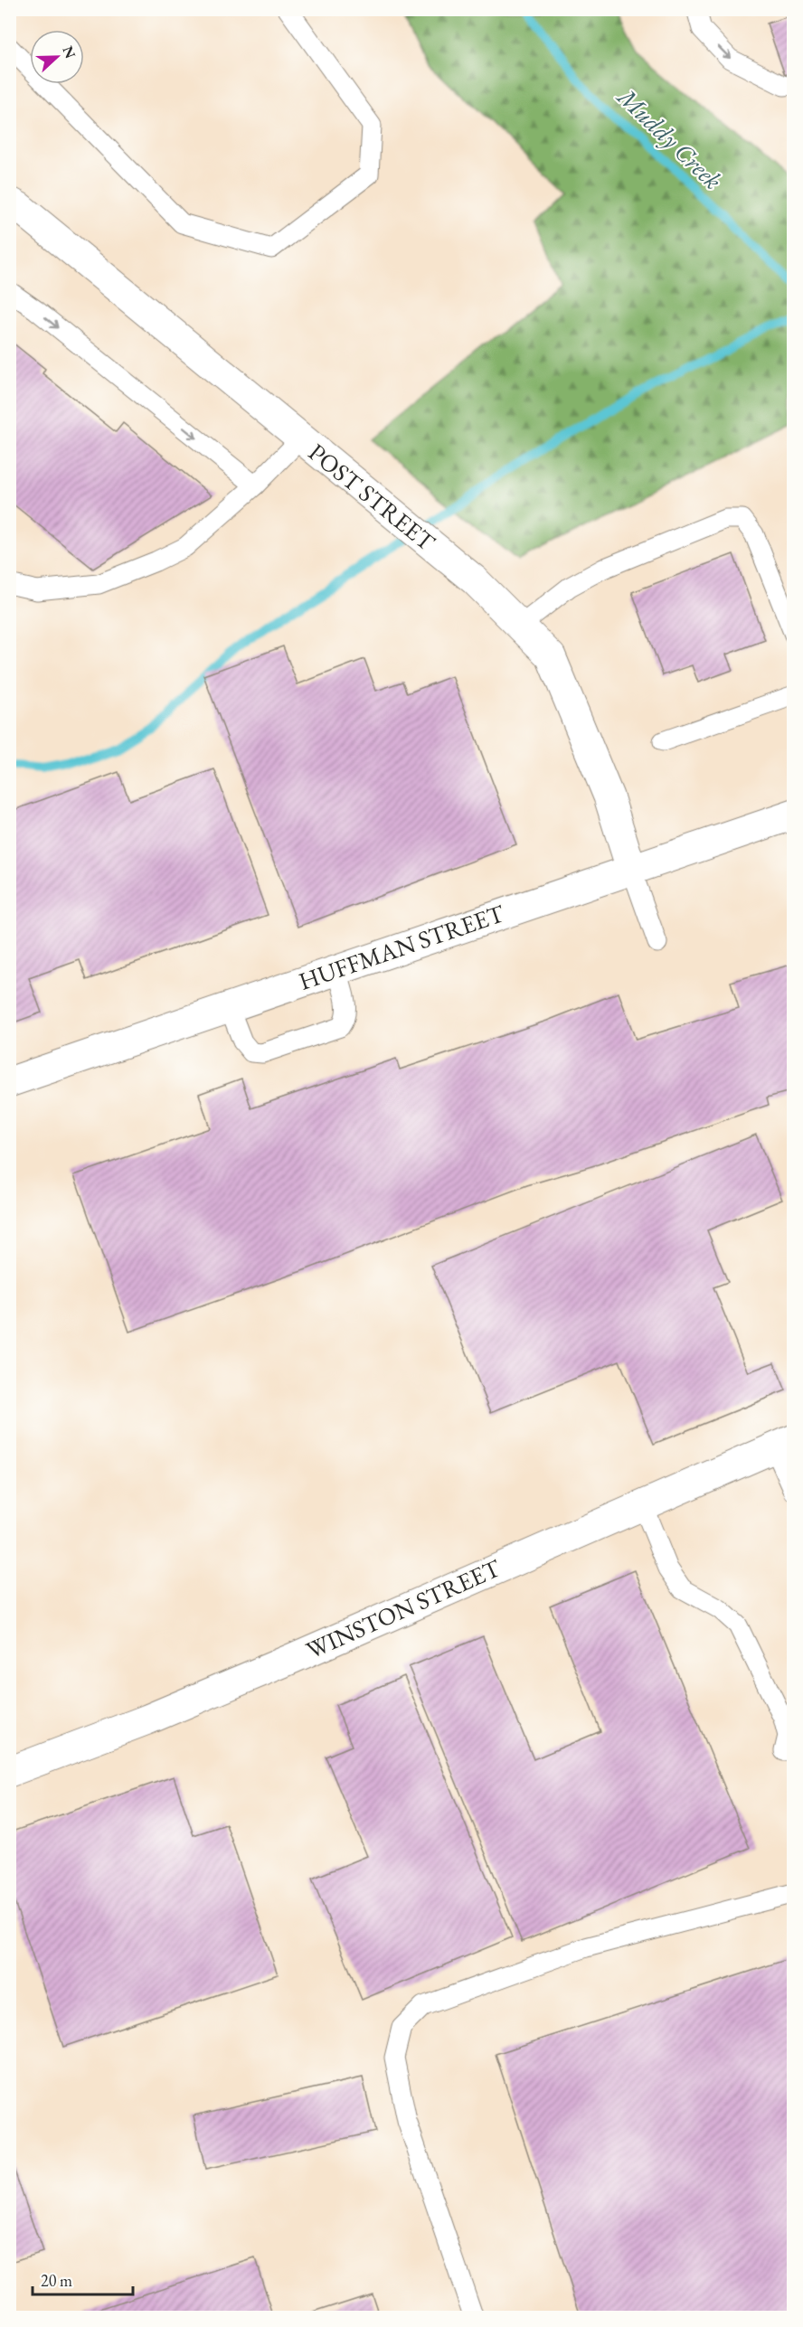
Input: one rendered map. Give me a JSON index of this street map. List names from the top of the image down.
{
  "streets": {
    "street": ["POST STREET", "HUFFMAN STREET", "WINSTON STREET"]
  },
  "crossings": [
    ["POST STREET", "HUFFMAN STREET"]
  ],
  "water": ["Muddy Creek"],
  "scale_bar": "20 m",
  "north": "right"
}
